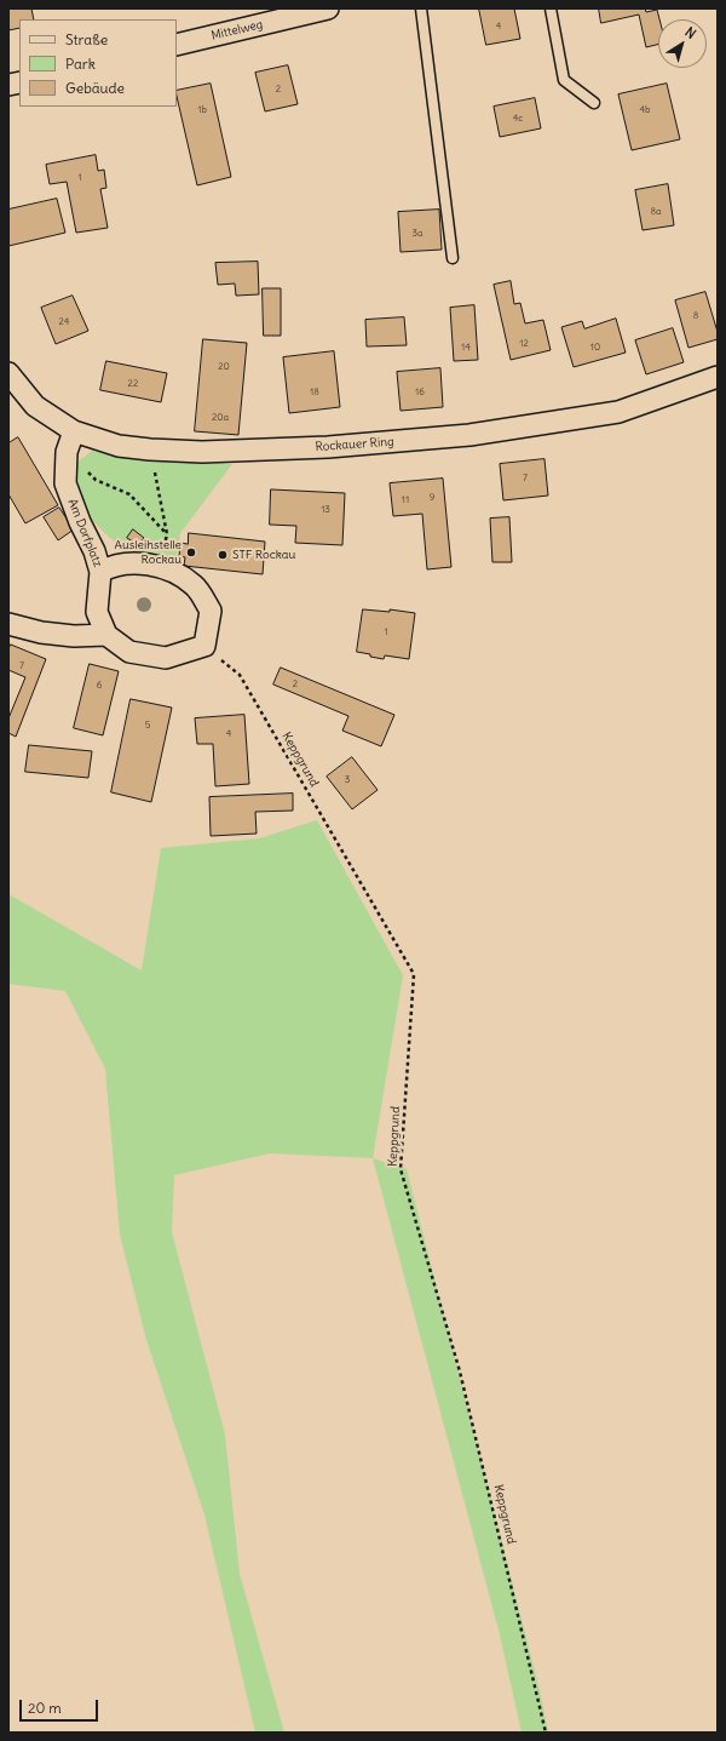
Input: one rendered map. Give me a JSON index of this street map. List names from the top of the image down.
{
  "streets": {
    "street": ["Mittelweg", "Rockauer Ring", "Am Dorfplatz"],
    "path": ["Keppgrund"]
  },
  "crossings": [
    ["Rockauer Ring", "Am Dorfplatz"],
    ["Am Dorfplatz", "Keppgrund"]
  ],
  "places": ["Ausleihstelle Rockau", "STF Rockau"],
  "house_numbers": [
    "4",
    "2",
    "1b",
    "4b",
    "4c",
    "1",
    "8a",
    "3a",
    "8",
    "24",
    "12",
    "14",
    "10",
    "20",
    "22",
    "18",
    "16",
    "20a",
    "7",
    "9",
    "11",
    "13",
    "1",
    "7",
    "2",
    "6",
    "5",
    "4",
    "3"
  ],
  "legend": ["Straße", "Park", "Gebäude"],
  "scale_bar": "20 m",
  "north": "top right"
}
